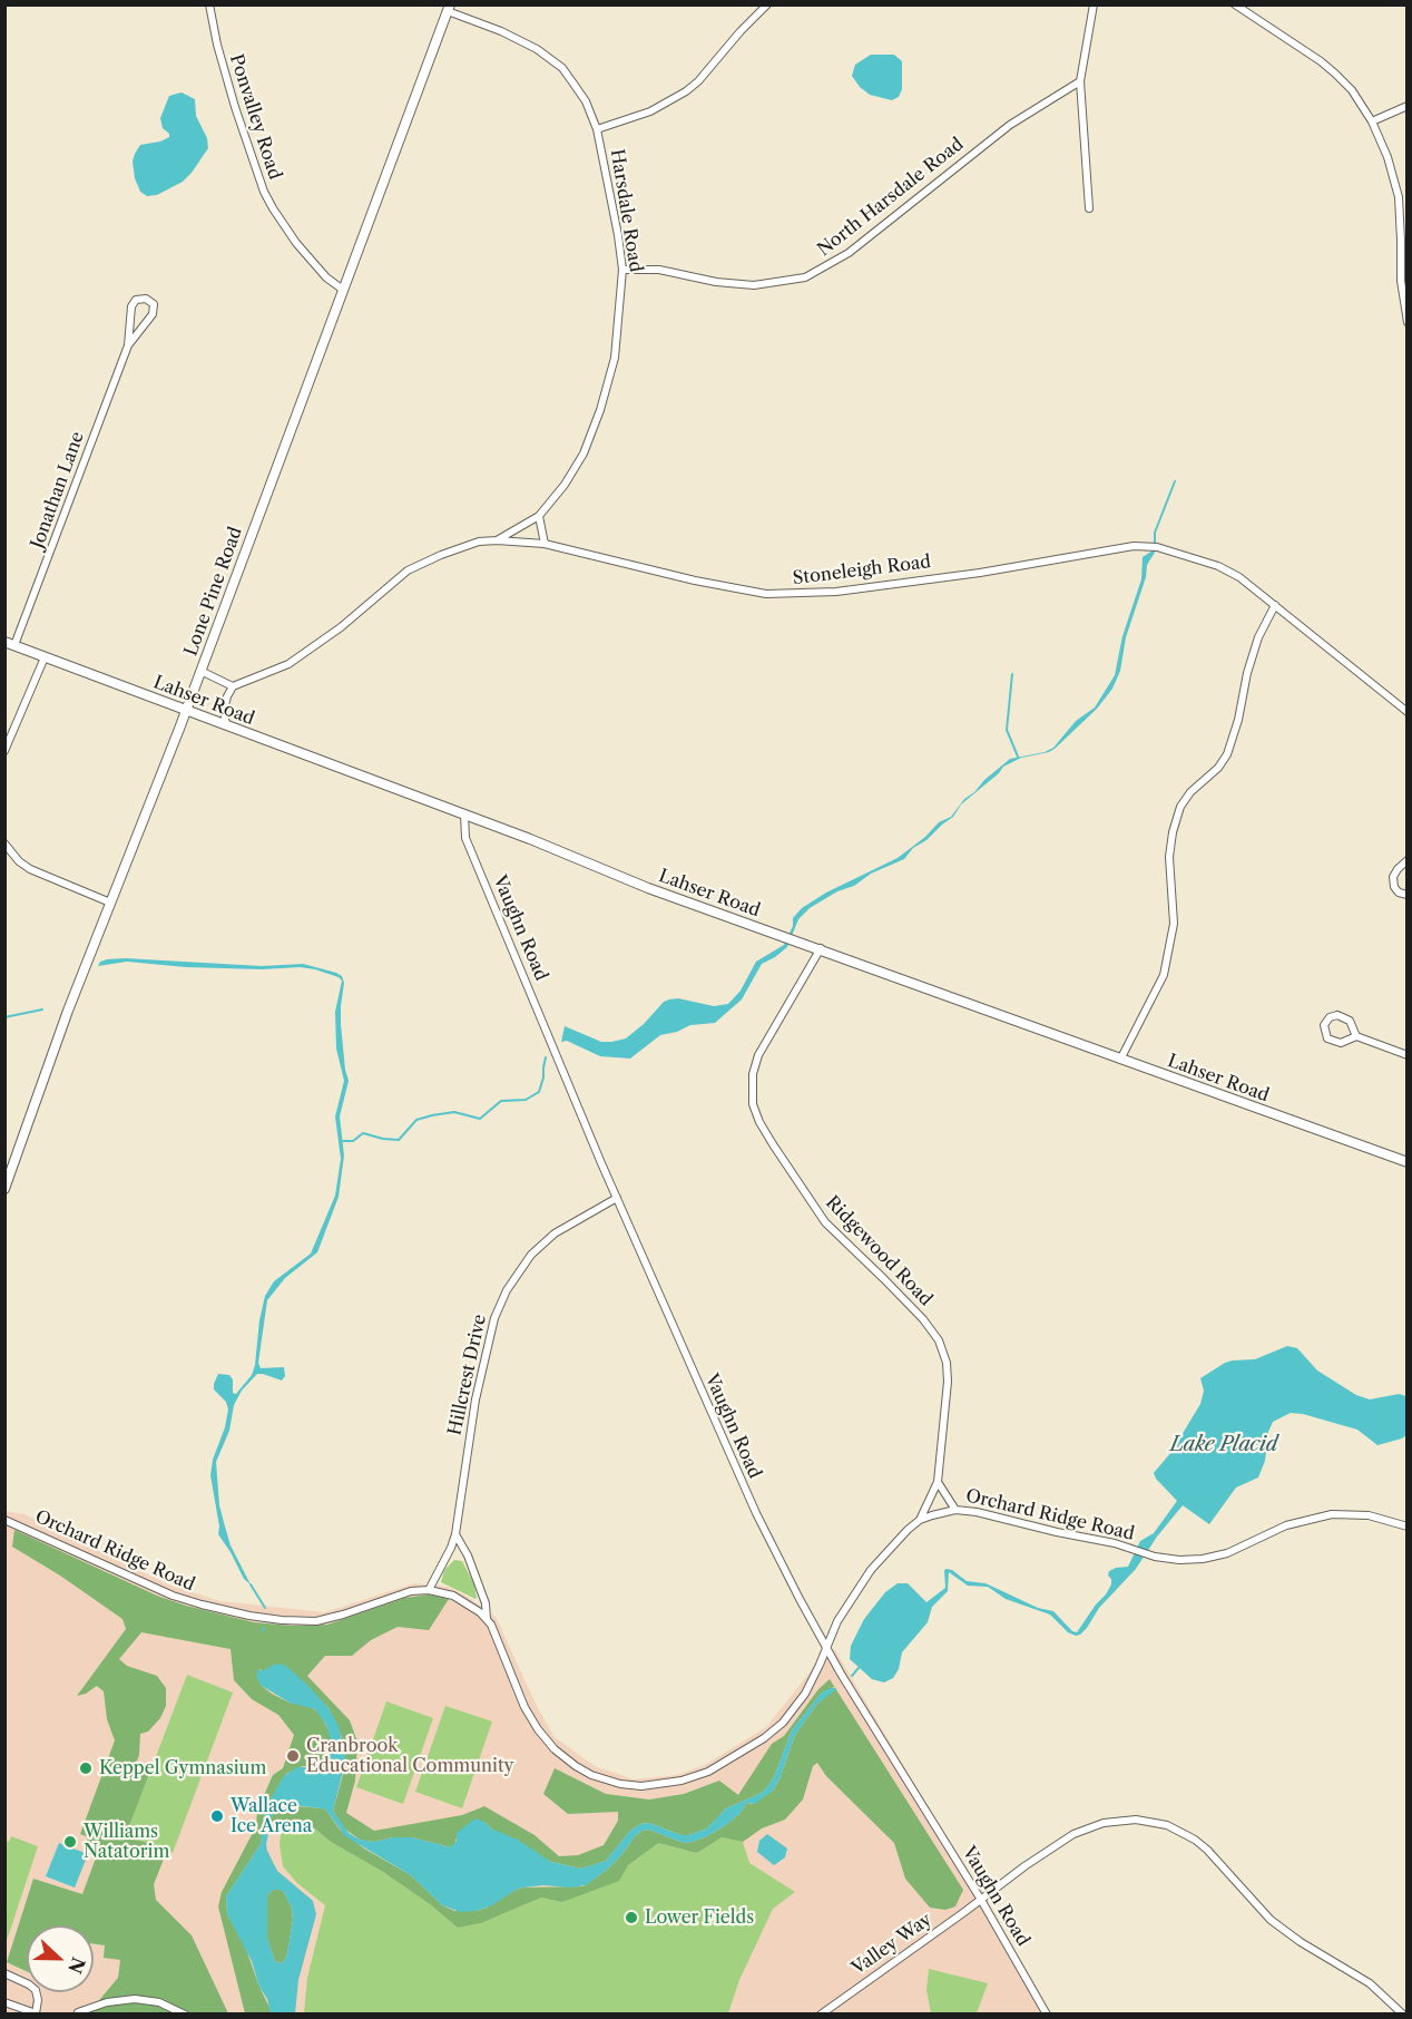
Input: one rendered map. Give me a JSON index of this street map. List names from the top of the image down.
{
  "streets": {
    "street": [
      "Ponvalley Road",
      "North Harsdale Road",
      "Harsdale Road",
      "Jonathan Lane",
      "Stoneleigh Road",
      "Lone Pine Road",
      "Lahser Road",
      "Vaughn Road",
      "Ridgewood Road",
      "Hillcrest Drive",
      "Orchard Ridge Road",
      "Valley Way"
    ]
  },
  "crossings": [
    ["Ponvalley Road", "Lone Pine Road"],
    ["North Harsdale Road", "Harsdale Road"],
    ["Harsdale Road", "Stoneleigh Road"],
    ["Harsdale Road", "Lone Pine Road"],
    ["Jonathan Lane", "Lahser Road"],
    ["Lone Pine Road", "Lahser Road"],
    ["Lahser Road", "Vaughn Road"],
    ["Lahser Road", "Ridgewood Road"],
    ["Vaughn Road", "Hillcrest Drive"],
    ["Vaughn Road", "Orchard Ridge Road"],
    ["Vaughn Road", "Valley Way"],
    ["Ridgewood Road", "Orchard Ridge Road"],
    ["Hillcrest Drive", "Orchard Ridge Road"]
  ],
  "water": ["Lake Placid"],
  "places": [
    "Cranbrook Educational Community",
    "Keppel Gymnasium",
    "Wallace Ice Arena",
    "Williams Natatorim",
    "Lower Fields"
  ],
  "north": "right"
}
